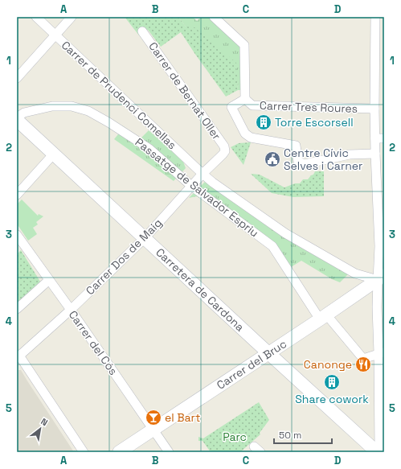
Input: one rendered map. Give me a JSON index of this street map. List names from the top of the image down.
{
  "streets": {
    "main road": ["Carretera de Cardona", "Carrer del Bruc"],
    "street": [
      "Carrer de Bernat Oller",
      "Carrer de Prudenci Comellas",
      "Carrer Tres Roures",
      "Passatge de Salvador Espriu",
      "Carrer Dos de Maig",
      "Carrer del Cós"
    ]
  },
  "crossings": [
    ["Carrer de Bernat Oller", "Carrer Dos de Maig"],
    ["Carrer de Prudenci Comellas", "Carrer Dos de Maig"],
    ["Carrer de Prudenci Comellas", "Carrer del Bruc"],
    ["Passatge de Salvador Espriu", "Carrer Dos de Maig"],
    ["Passatge de Salvador Espriu", "Carretera de Cardona"],
    ["Passatge de Salvador Espriu", "Carrer del Bruc"],
    ["Carrer Dos de Maig", "Carretera de Cardona"],
    ["Carrer Dos de Maig", "Carrer del Cós"],
    ["Carretera de Cardona", "Carrer del Bruc"],
    ["Carrer del Cós", "Carrer del Bruc"]
  ],
  "parks": ["Parc"],
  "places": {
    "building": ["Torre Escorsell", "Share cowork"],
    "public building": ["Centre Cívic Selves i Carner"],
    "restaurant": ["Canonge"],
    "bar": ["el Bart"]
  },
  "scale_bar": "50 m",
  "north": "top right",
  "grid": {
    "columns": [
      "A",
      "B",
      "C",
      "D"
    ],
    "rows": [
      "1",
      "2",
      "3",
      "4",
      "5"
    ]
  }
}
